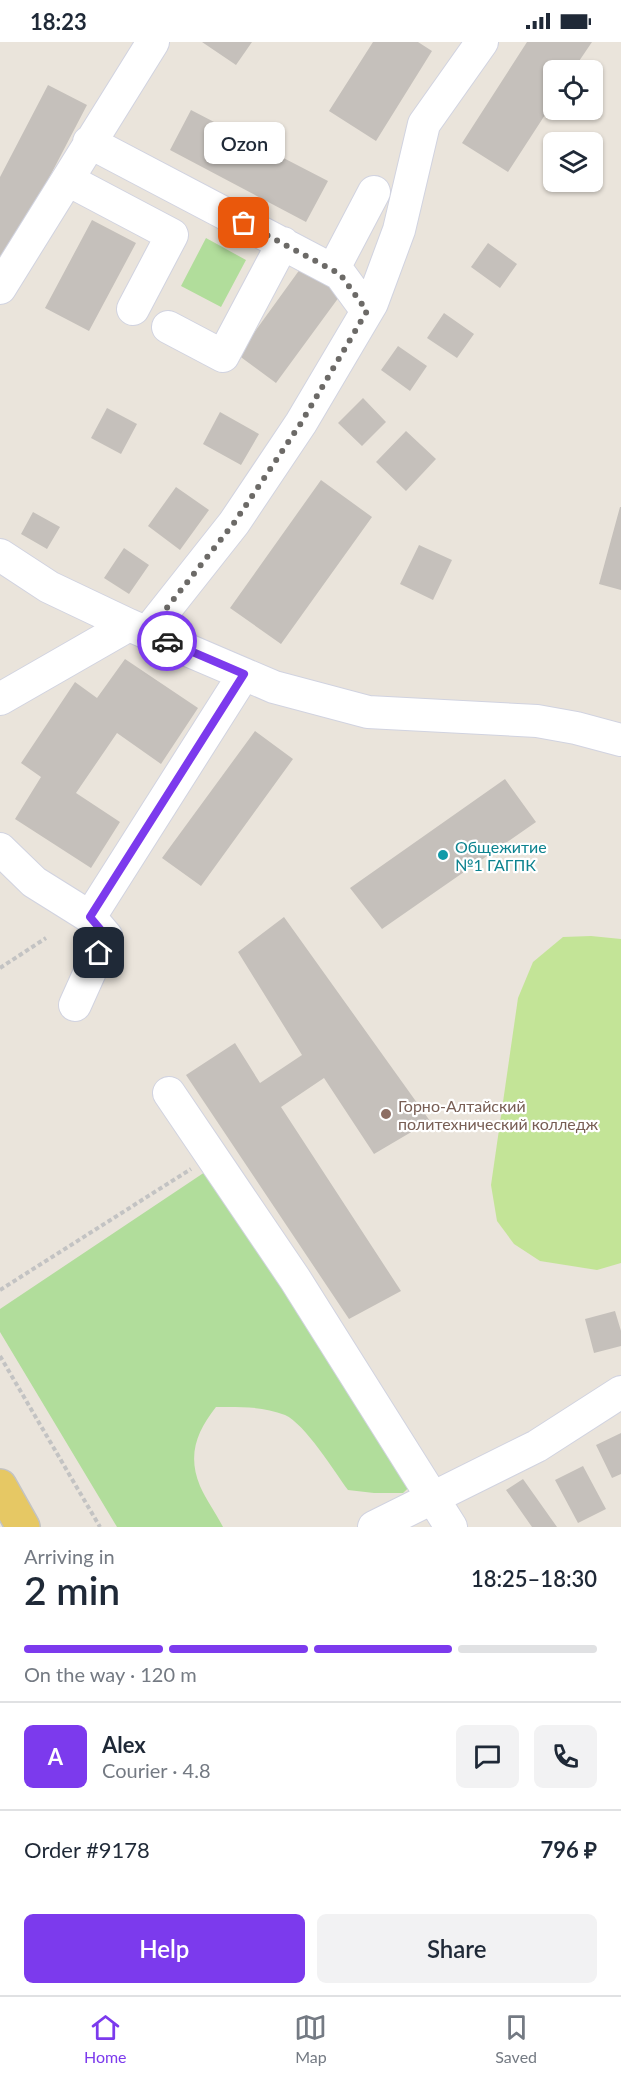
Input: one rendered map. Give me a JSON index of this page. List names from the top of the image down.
{
  "places": ["Ozon", "Общежитие №1 ГАГПК", "Горно-Алтайский политехнический колледж"],
  "page": {
    "status": "18:23",
    "bubble": "Ozon",
    "heading": ["2 min", "Arriving in", "18:25–18:30"],
    "panel": [
      "Alex",
      "Courier · 4.8",
      "Order #9178",
      "796 ₽"
    ],
    "bar": "On the way · 120 m",
    "round": "A",
    "buttons": ["Help", "Share"],
    "tabs": ["Home", "Map", "Saved"]
  }
}
